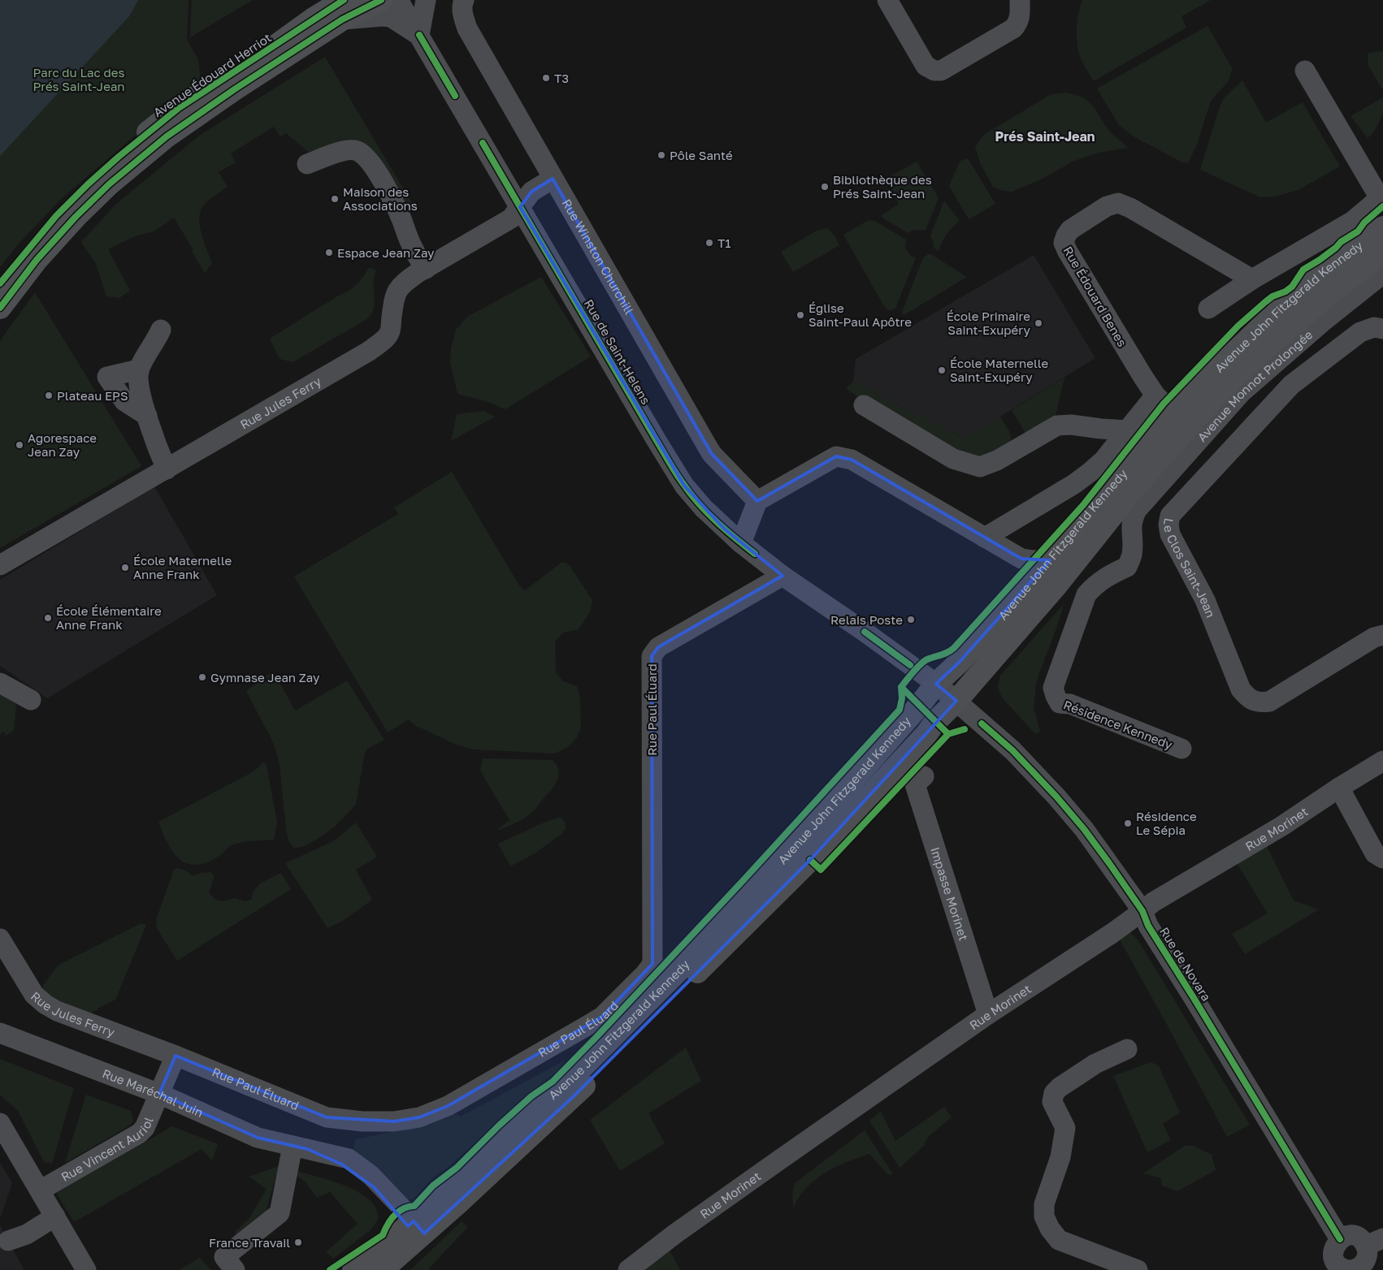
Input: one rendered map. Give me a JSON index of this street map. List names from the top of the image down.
{
  "streets": {
    "main road": ["Avenue Édouard Herriot", "Avenue John Fitzgerald Kennedy"],
    "street": [
      "Rue Winston Churchill",
      "Rue Édouard Benes",
      "Rue de Saint-Helens",
      "Avenue Monnot Prolongée",
      "Rue Jules Ferry",
      "Le Clos Saint-Jean",
      "Rue Paul Éluard",
      "Résidence Kennedy",
      "Rue Morinet",
      "Impasse Morinet",
      "Rue de Novara",
      "Rue Maréchal Juin",
      "Rue Vincent Auriol"
    ]
  },
  "crossings": [
    ["Avenue Édouard Herriot", "Rue de Saint-Helens"],
    ["Rue Winston Churchill", "Rue Jules Ferry"],
    ["Rue Édouard Benes", "Avenue John Fitzgerald Kennedy"],
    ["Avenue John Fitzgerald Kennedy", "Rue de Saint-Helens"],
    ["Avenue John Fitzgerald Kennedy", "Rue de Novara"],
    ["Avenue John Fitzgerald Kennedy", "Rue Maréchal Juin"],
    ["Rue de Saint-Helens", "Rue Jules Ferry"],
    ["Rue de Saint-Helens", "Rue Paul Éluard"],
    ["Rue de Saint-Helens", "Rue de Novara"],
    ["Avenue Monnot Prolongée", "Résidence Kennedy"],
    ["Rue Jules Ferry", "Rue Paul Éluard"],
    ["Rue Jules Ferry", "Rue Vincent Auriol"],
    ["Rue Paul Éluard", "Rue Vincent Auriol"],
    ["Rue Morinet", "Impasse Morinet"],
    ["Rue Morinet", "Rue de Novara"],
    ["Rue Maréchal Juin", "Rue Vincent Auriol"]
  ],
  "districts": ["Prés Saint-Jean"],
  "parks": ["Parc du Lac des Prés Saint-Jean"],
  "places": [
    "T3",
    "Pôle Santé",
    "Bibliothèque des Prés Saint-Jean",
    "Maison des Associations",
    "T1",
    "Espace Jean Zay",
    "Église Saint-Paul Apôtre",
    "École Primaire Saint-Exupéry",
    "École Maternelle Saint-Exupéry",
    "Plateau EPS",
    "Agorespace Jean Zay",
    "École Maternelle Anne Frank",
    "École Élémentaire Anne Frank",
    "Relais Poste",
    "Gymnase Jean Zay",
    "Résidence Le Sépia",
    "France Travail"
  ]
}
